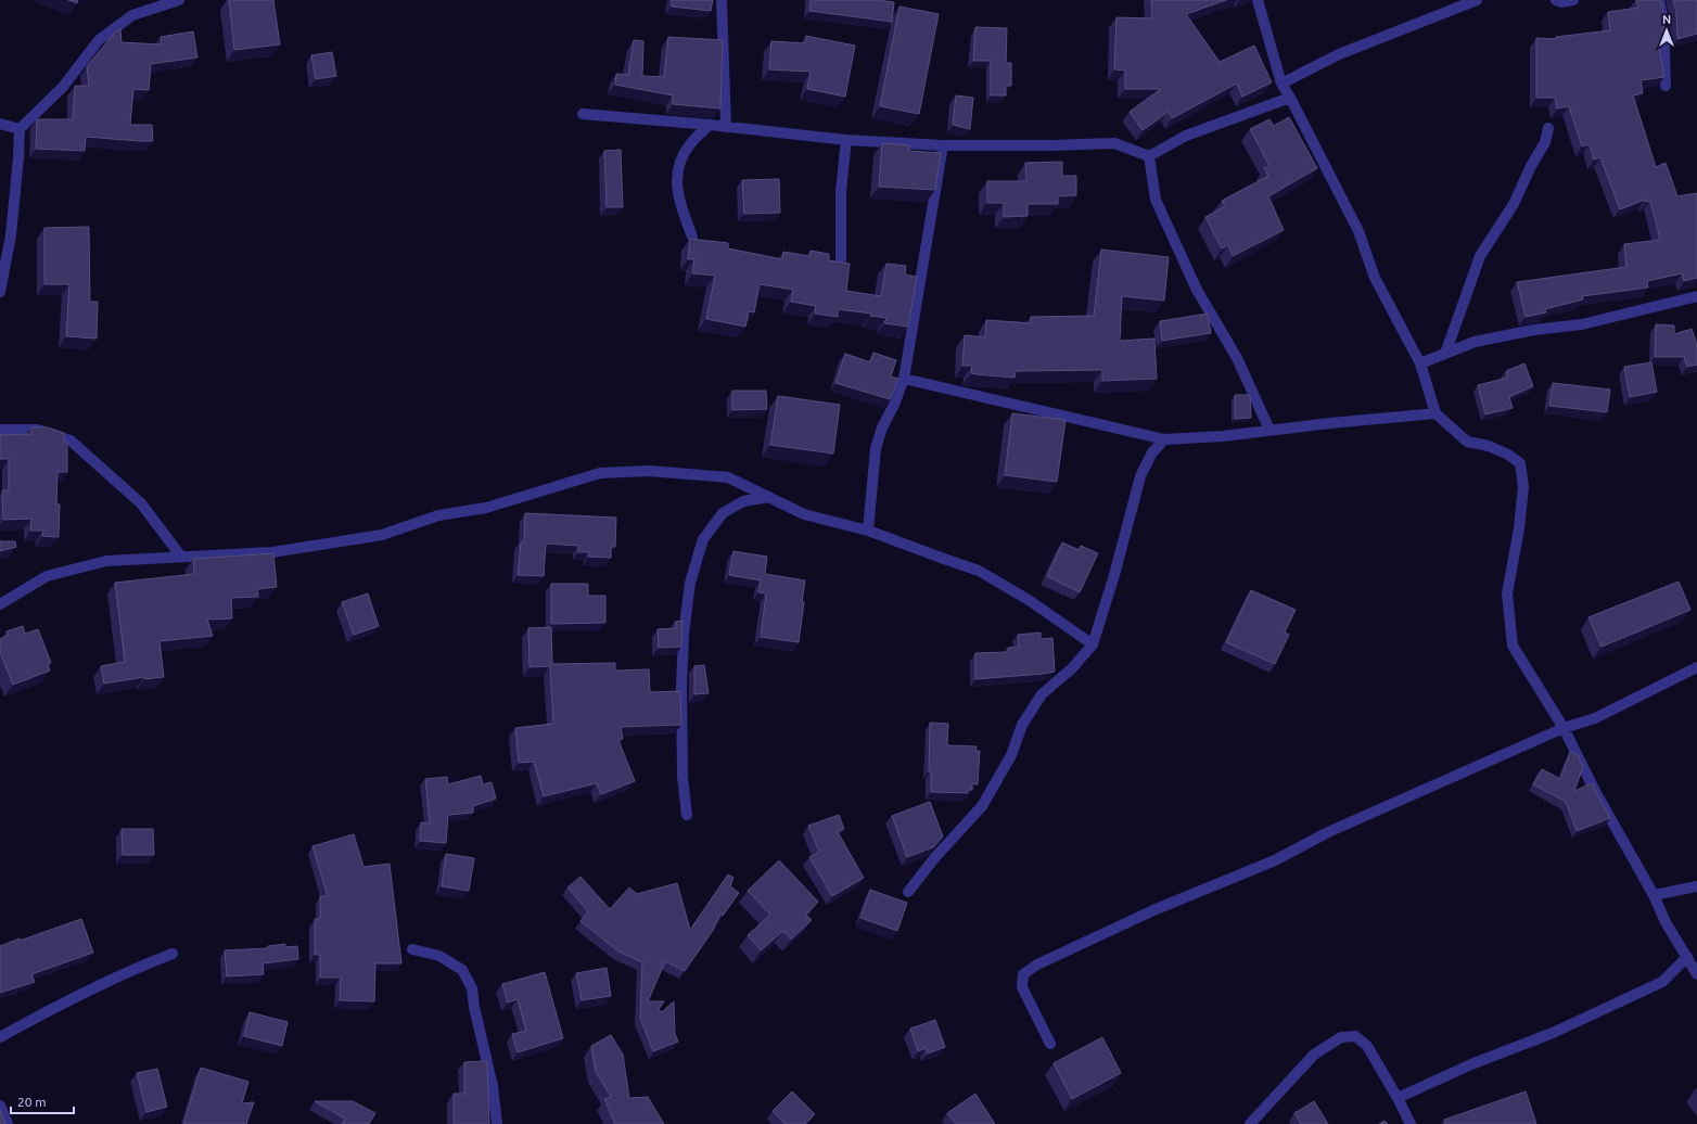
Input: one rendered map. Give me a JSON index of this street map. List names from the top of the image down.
{
  "scale_bar": "20 m",
  "north": "top"
}
